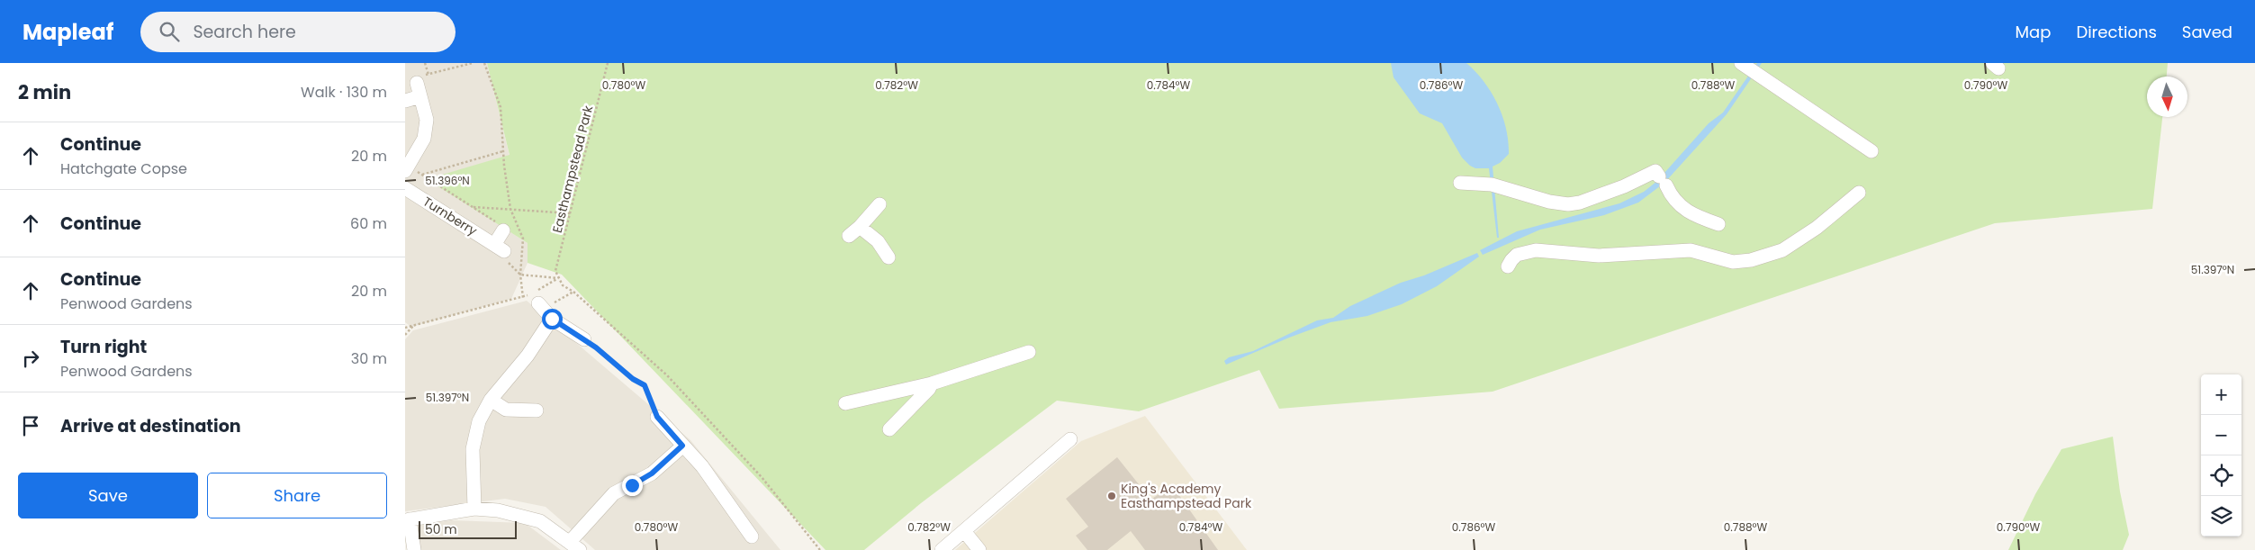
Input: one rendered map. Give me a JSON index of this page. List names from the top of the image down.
{
  "streets": {
    "street": ["Turnberry"],
    "path": ["Easthampstead Park"]
  },
  "places": ["King's Academy Easthampstead Park"],
  "scale_bar": "50 m",
  "north": "bottom",
  "page": {
    "header": "Mapleaf",
    "search": "Search here",
    "nav": ["Map", "Directions", "Saved"],
    "heading": ["2 min", "Walk · 130 m"],
    "list": [
      ["Continue", "Hatchgate Copse", "20 m"],
      ["Continue", "60 m"],
      ["Continue", "Penwood Gardens", "20 m"],
      ["Turn right", "Penwood Gardens", "30 m"],
      "Arrive at destination"
    ],
    "map_buttons": ["+", "−"],
    "buttons": ["Save", "Share"],
    "scale": "50 m"
  },
  "coordinates": [
    "0.780°W",
    "0.782°W",
    "0.784°W",
    "0.786°W",
    "0.788°W",
    "0.790°W",
    "51.396°N",
    "51.397°N"
  ]
}
